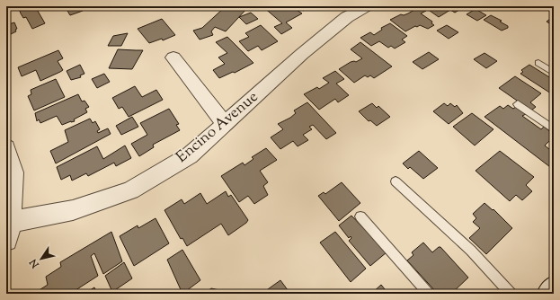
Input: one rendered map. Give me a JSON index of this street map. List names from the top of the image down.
{
  "streets": {
    "street": ["Encino Avenue"]
  },
  "north": "bottom left"
}
